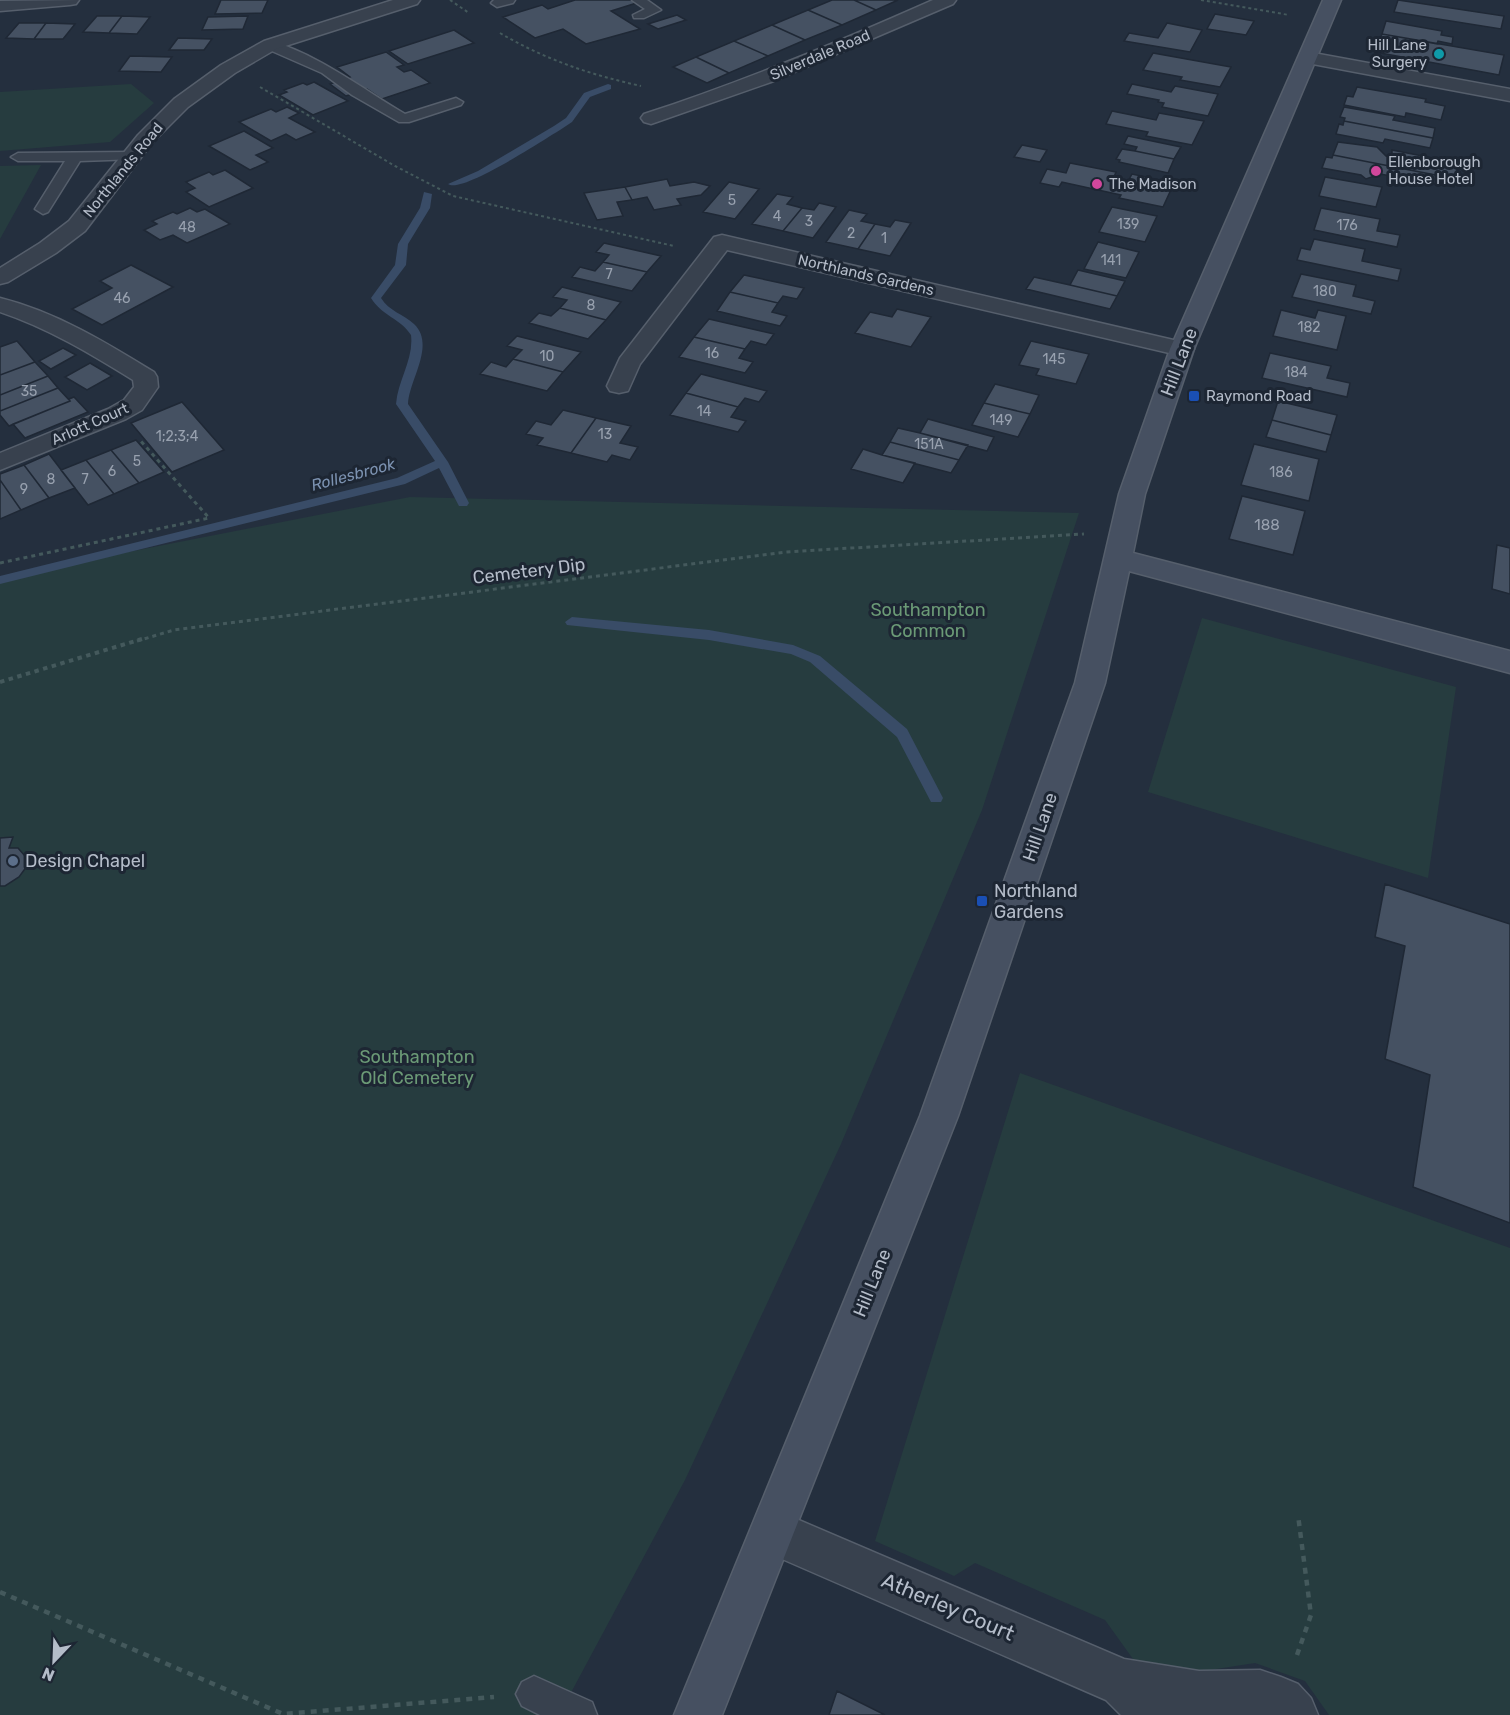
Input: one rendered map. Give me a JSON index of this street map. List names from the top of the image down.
{
  "streets": {
    "street": [
      "Silverdale Road",
      "Northlands Road",
      "Northlands Gardens",
      "Hill Lane",
      "Arlott Court",
      "Atherley Court"
    ],
    "path": ["Cemetery Dip"]
  },
  "crossings": [
    ["Northlands Gardens", "Hill Lane"],
    ["Hill Lane", "Atherley Court"]
  ],
  "water": ["Rollesbrook"],
  "parks": ["Southampton Common", "Southampton Old Cemetery"],
  "places": {
    "other": [
      "Hill Lane Surgery",
      "Ellenborough House Hotel",
      "The Madison",
      "Design Chapel"
    ],
    "transit": ["Raymond Road", "Northland Gardens"]
  },
  "house_numbers": [
    "5",
    "4",
    "3",
    "139",
    "176",
    "48",
    "2",
    "1",
    "141",
    "7",
    "180",
    "46",
    "8",
    "182",
    "16",
    "10",
    "145",
    "184",
    "35",
    "14",
    "149",
    "13",
    "1;2;3;4",
    "151A",
    "5",
    "6",
    "186",
    "8",
    "7",
    "9",
    "188"
  ],
  "north": "bottom left"
}
